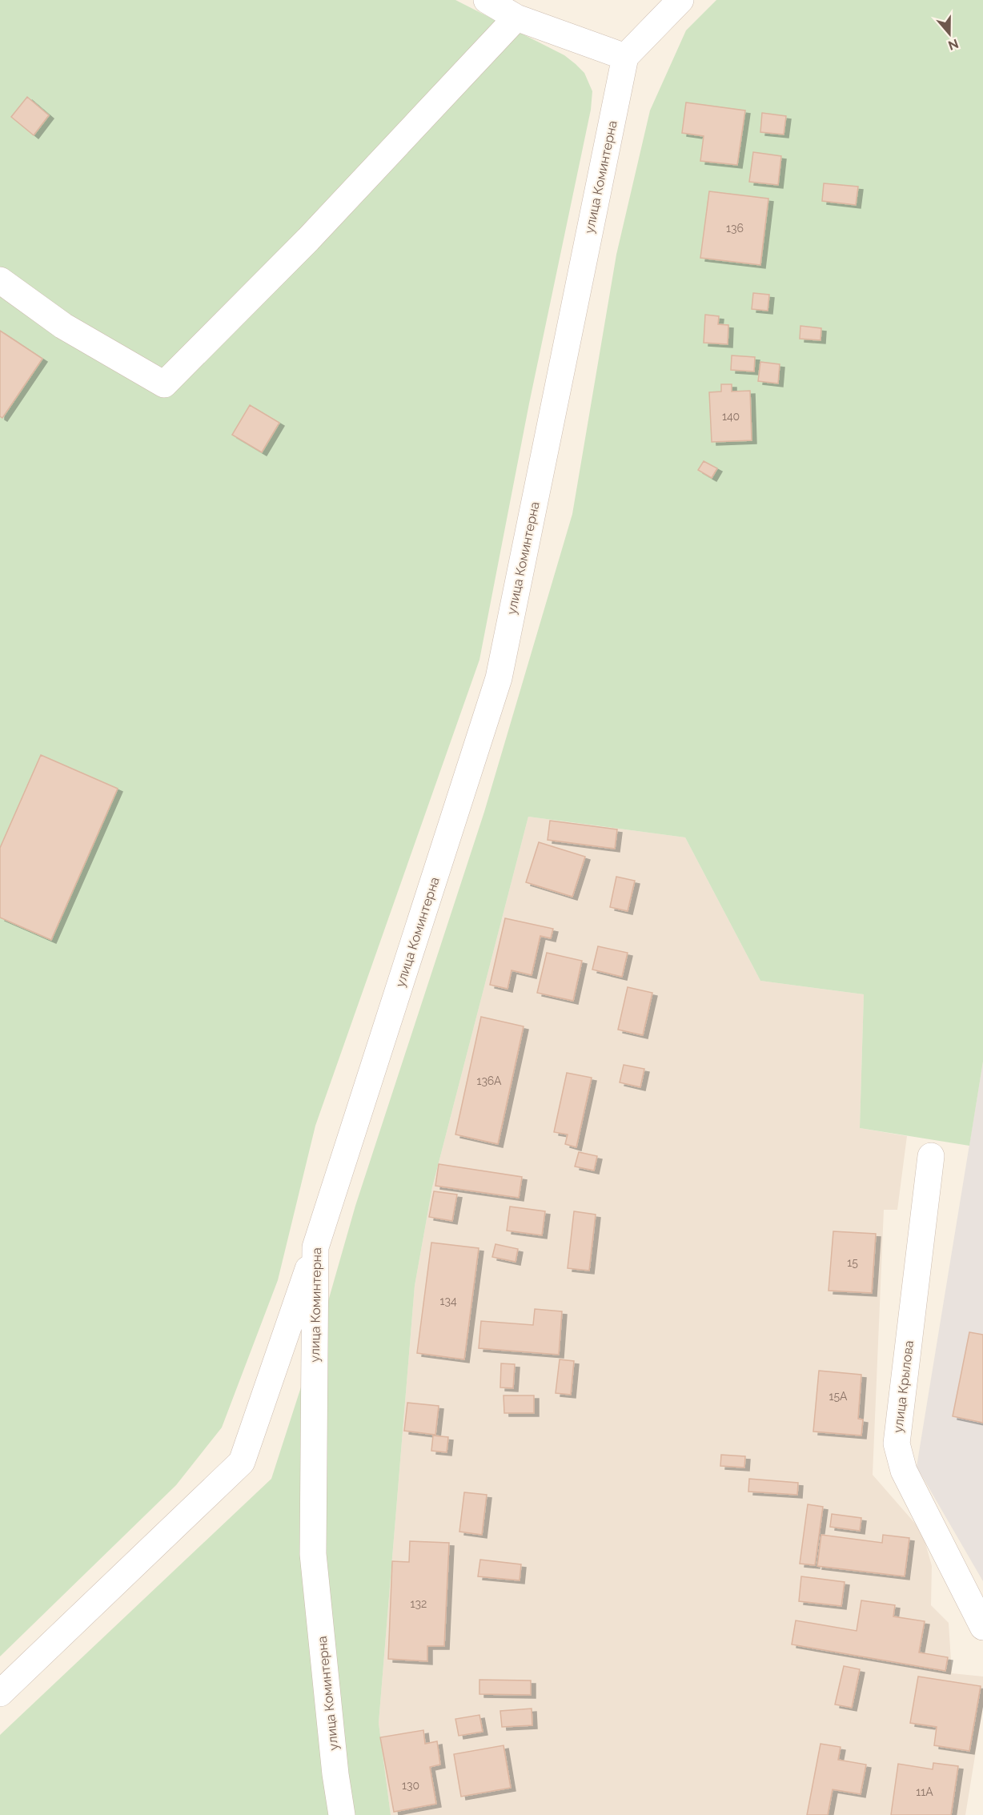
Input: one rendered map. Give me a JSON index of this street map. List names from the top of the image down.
{
  "streets": {
    "street": ["улица Коминтерна", "улица Крылова"]
  },
  "house_numbers": [
    "136",
    "140",
    "136А",
    "15",
    "134",
    "15А",
    "132",
    "130",
    "11А"
  ],
  "north": "bottom"
}
